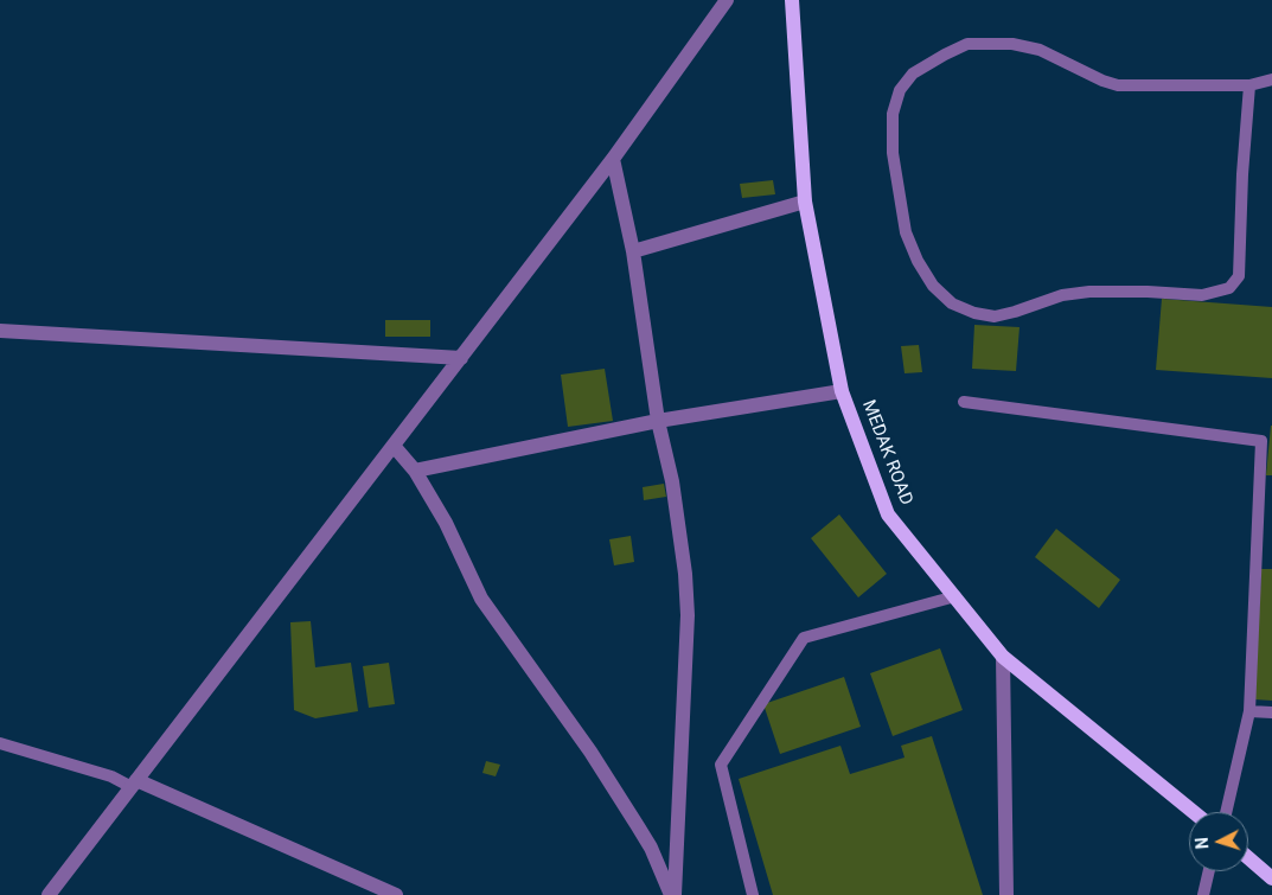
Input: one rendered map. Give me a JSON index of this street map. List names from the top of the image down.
{
  "streets": {
    "main road": ["MEDAK ROAD"]
  },
  "north": "left"
}
